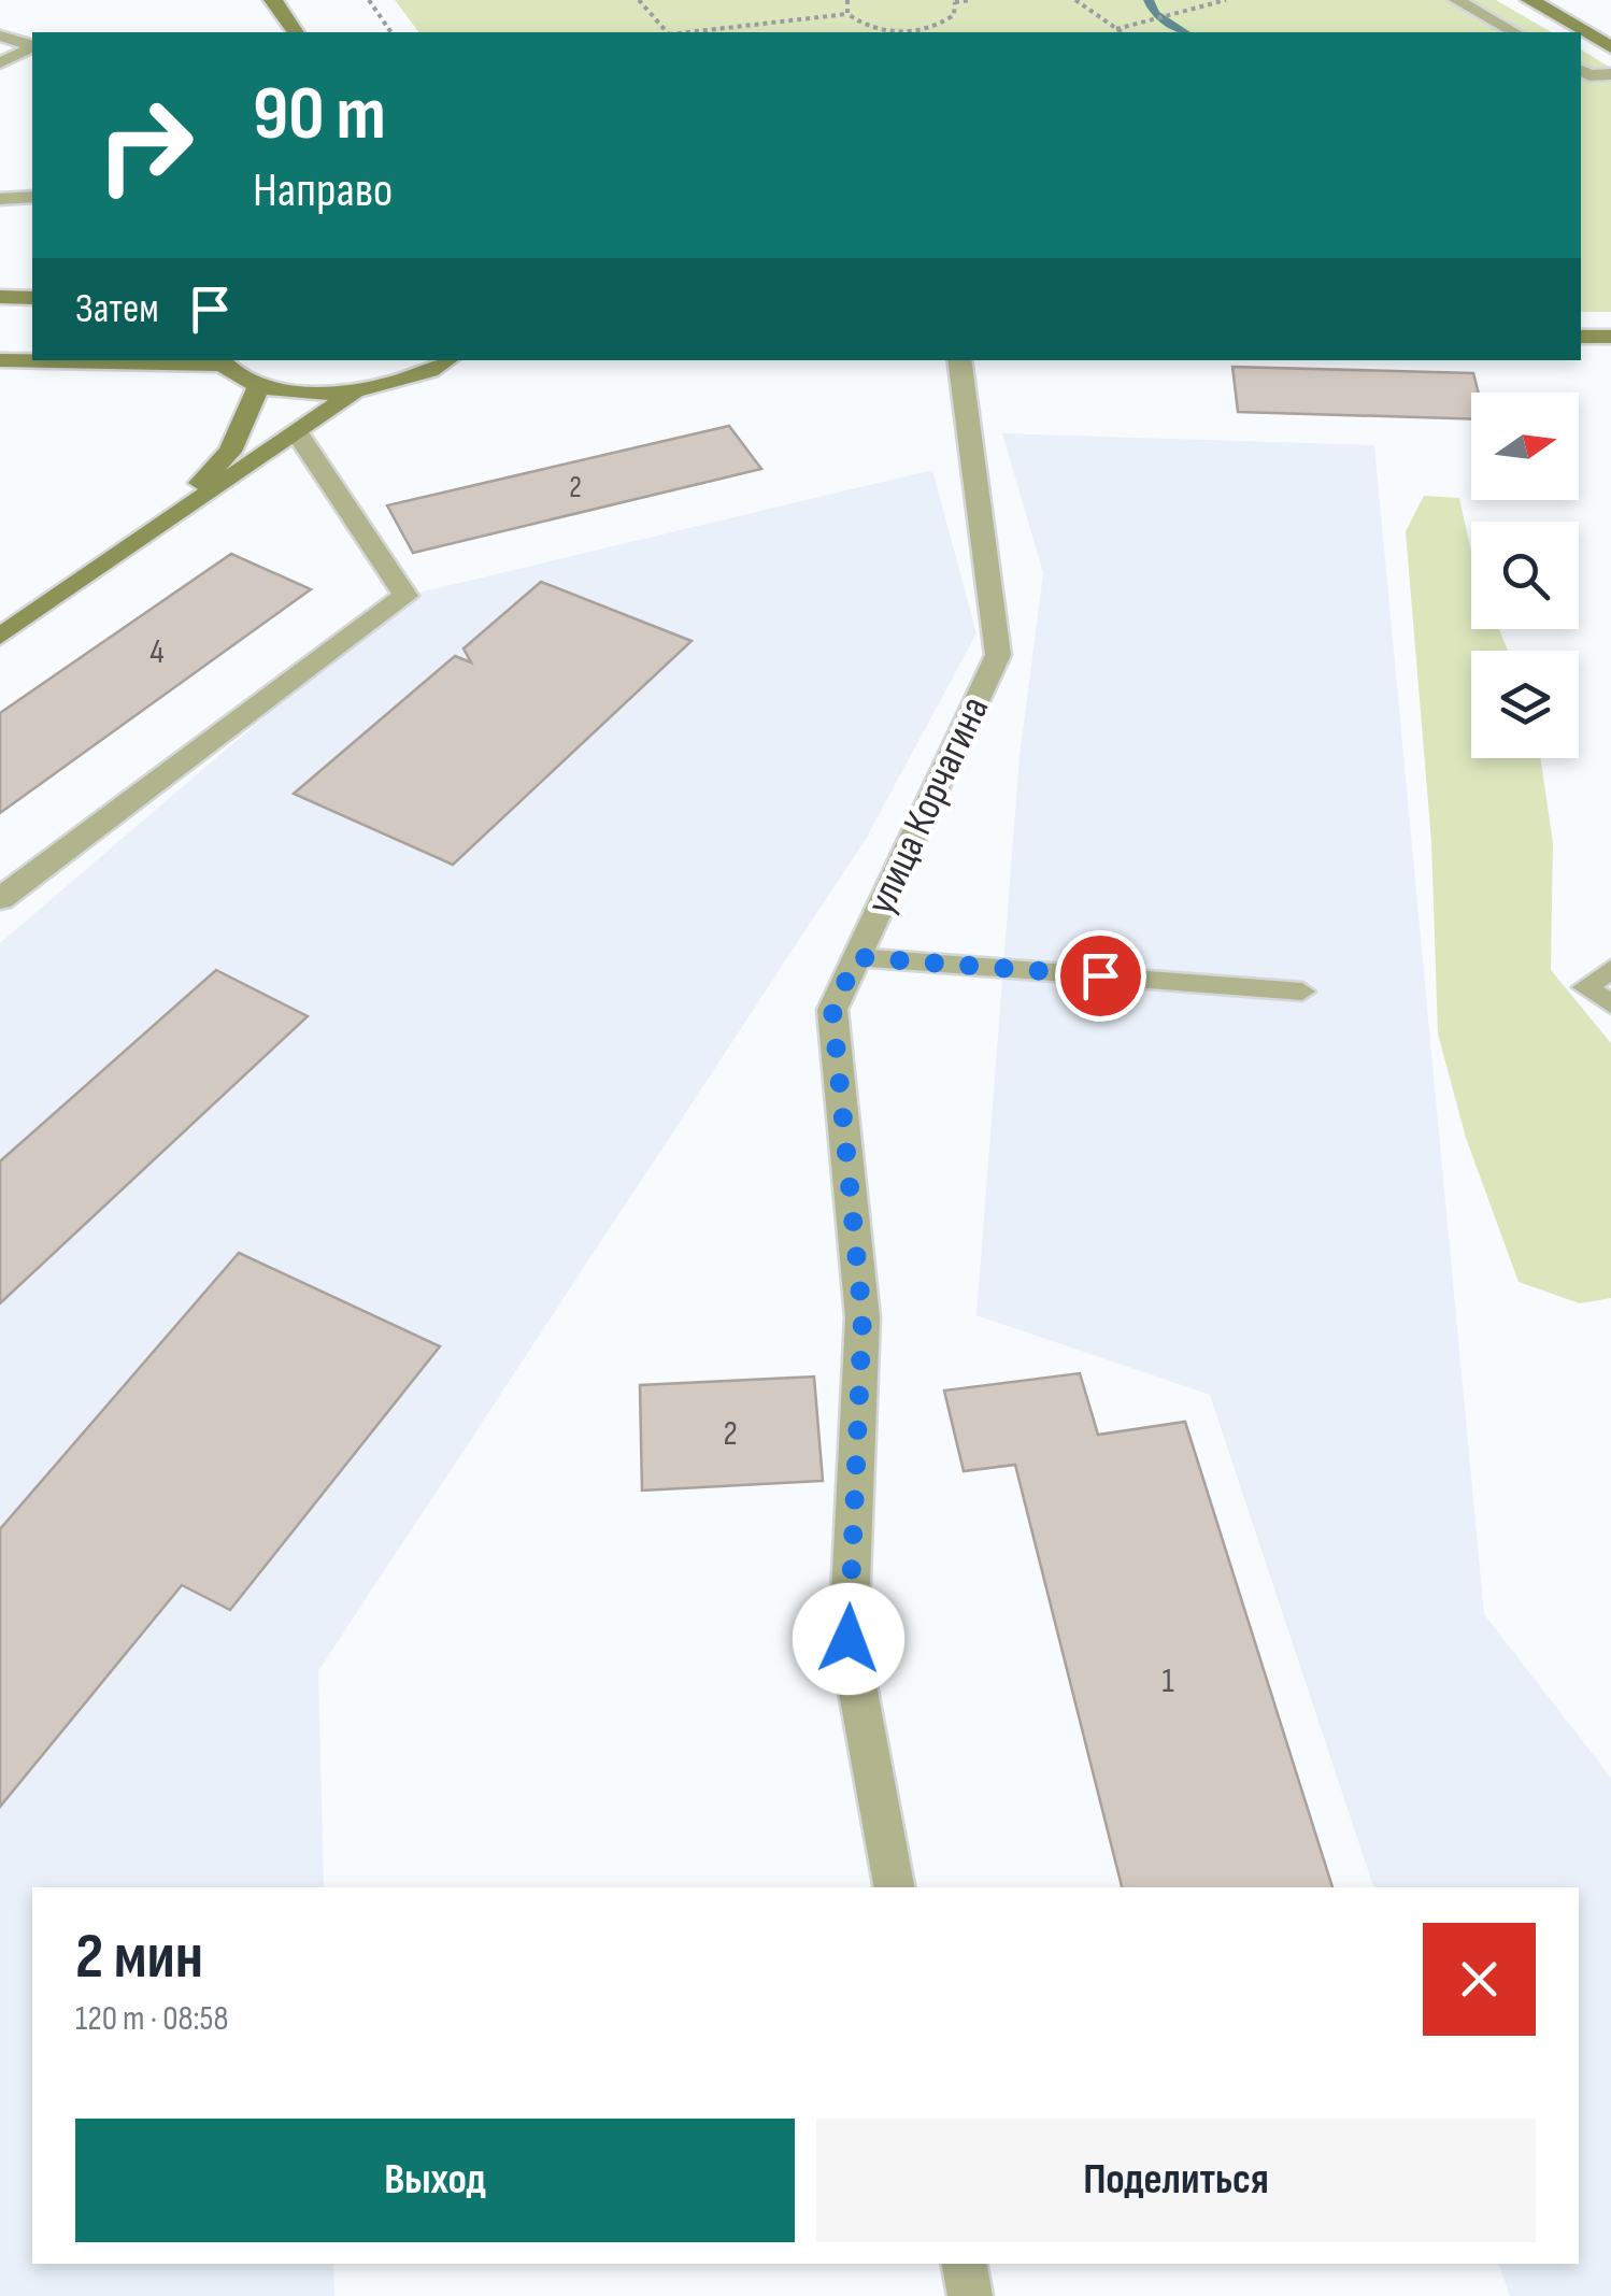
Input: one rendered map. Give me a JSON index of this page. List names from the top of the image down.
{
  "streets": {
    "street": ["улица Корчагина"]
  },
  "house_numbers": [
    "2",
    "4",
    "2",
    "1"
  ],
  "north": "right",
  "page": {
    "turn": ["90 m", "Направо"],
    "then": "Затем",
    "heading": ["2 мин", "120 m · 08:58"],
    "buttons": ["Выход", "Поделиться"]
  }
}
